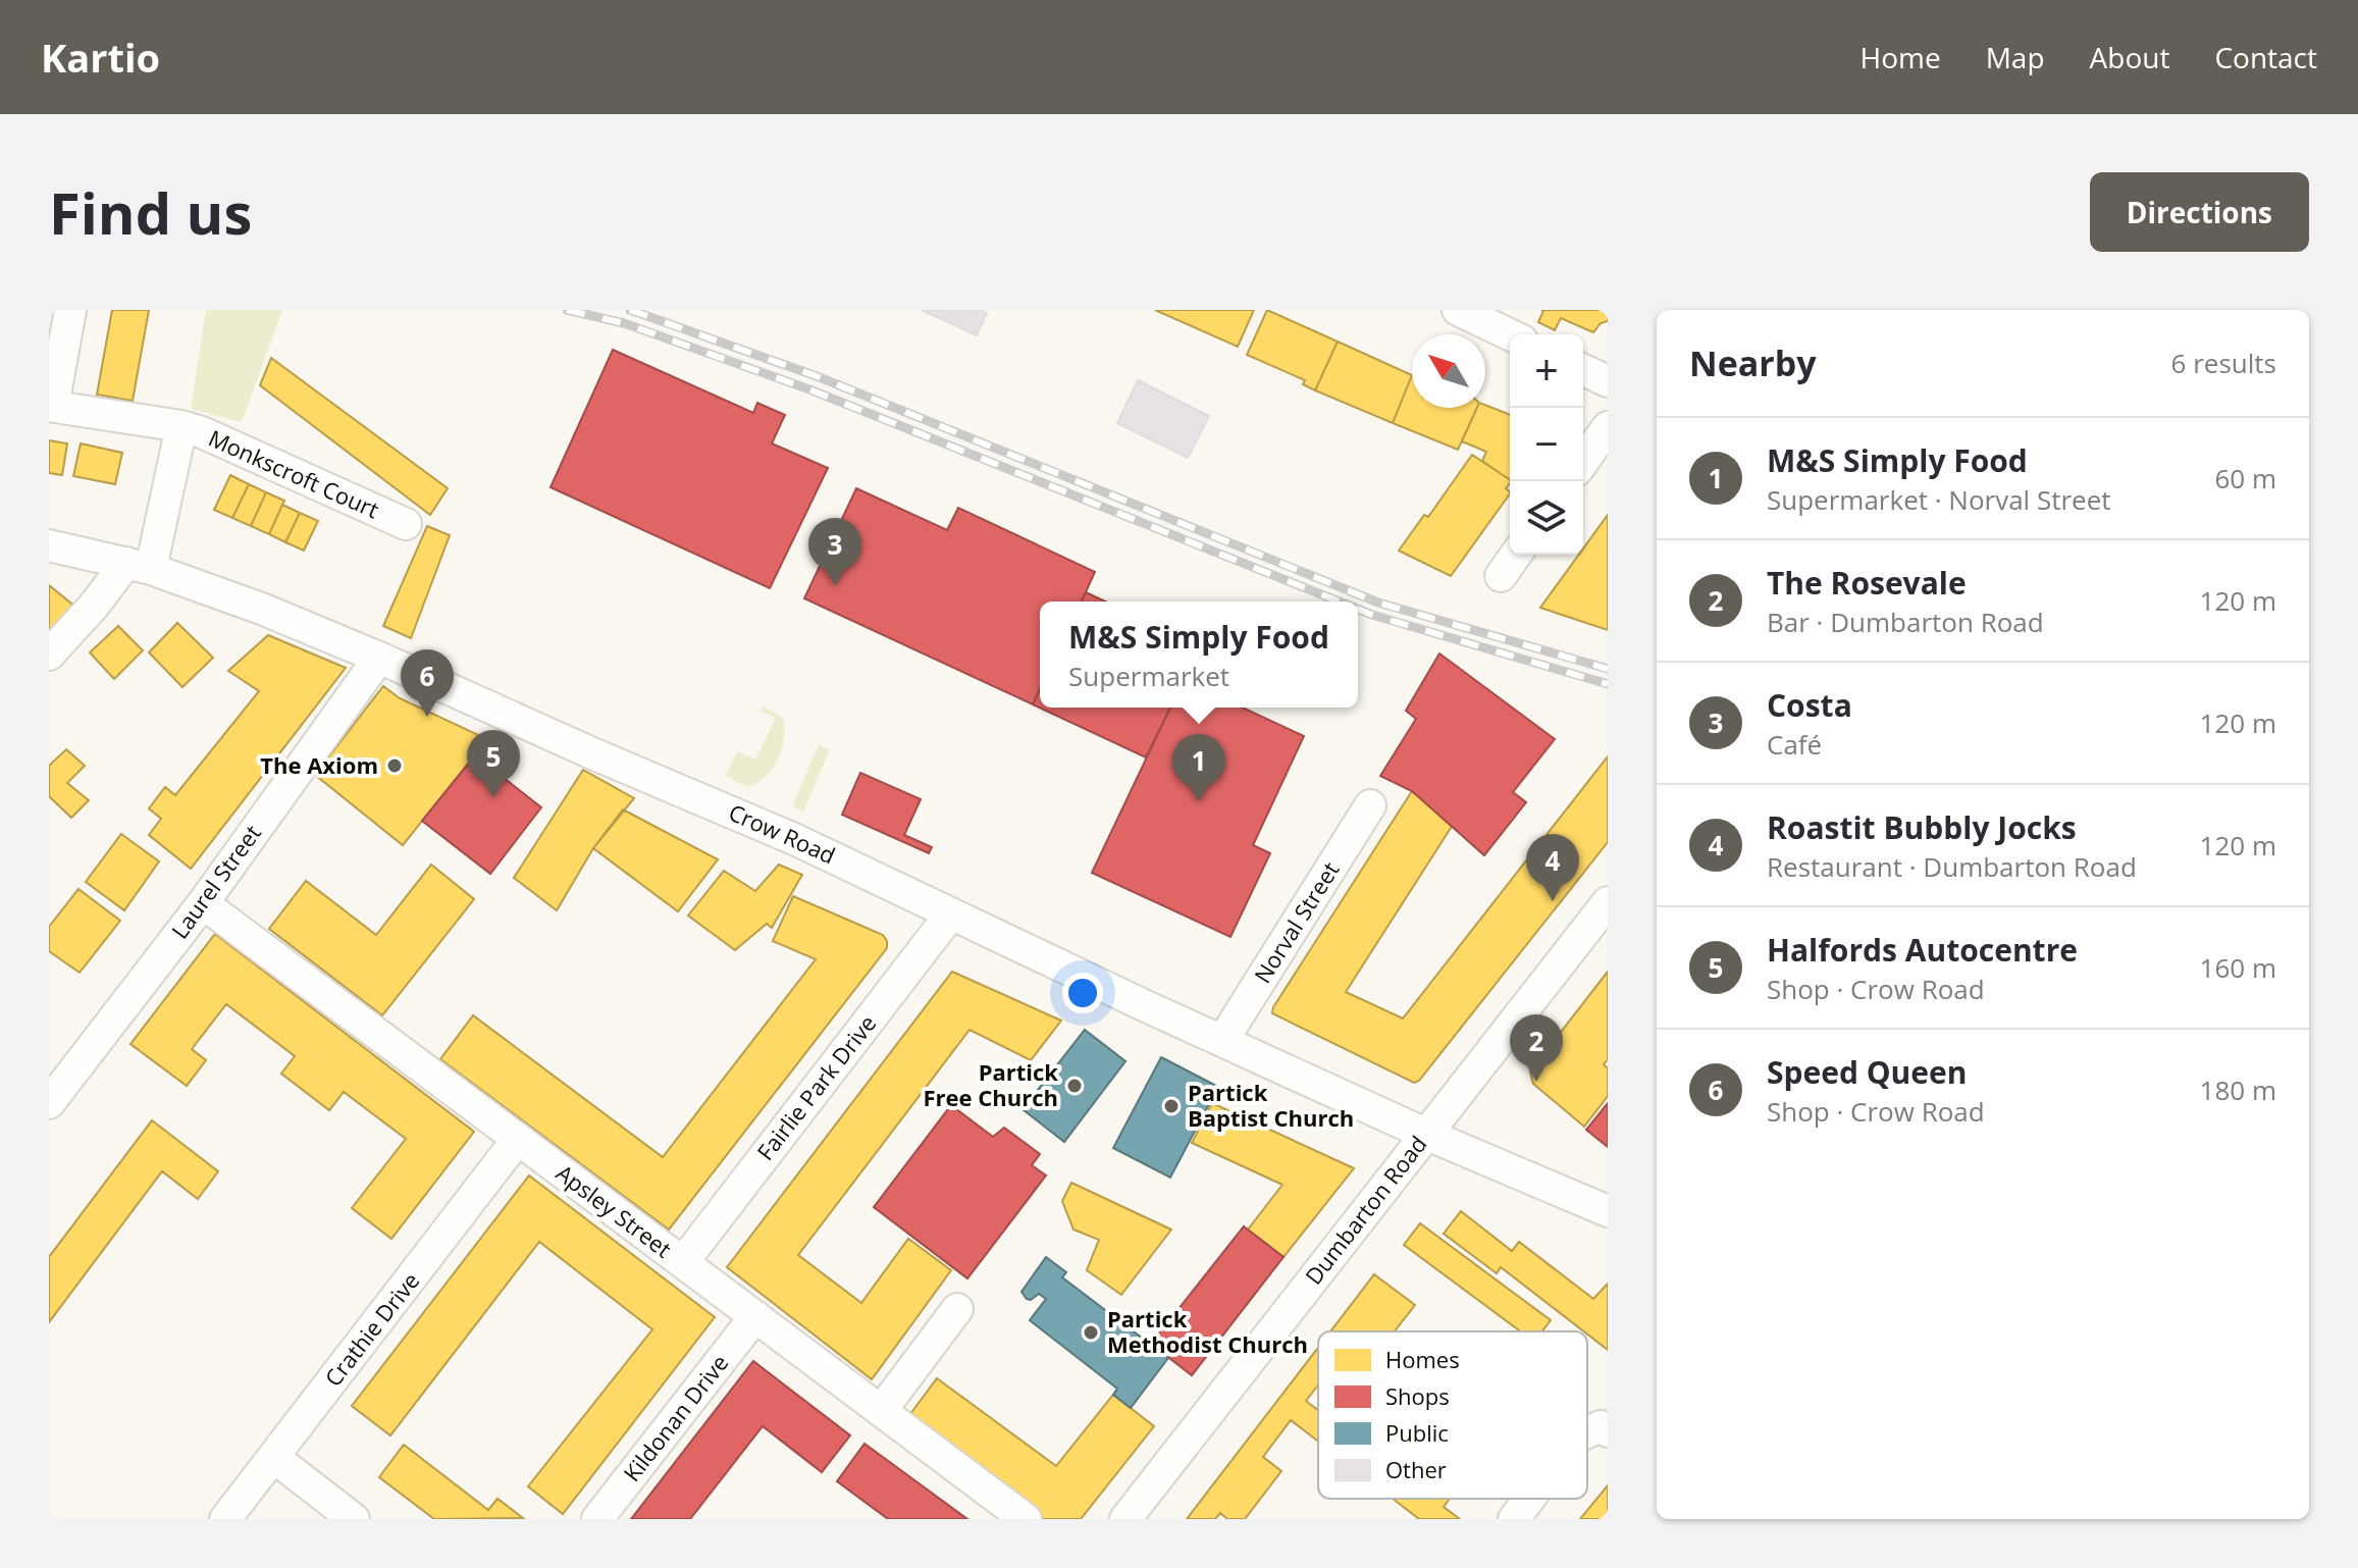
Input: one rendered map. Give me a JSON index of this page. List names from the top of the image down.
{
  "streets": {
    "street": [
      "Monkscroft Court",
      "Crow Road",
      "Laurel Street",
      "Norval Street",
      "Fairlie Park Drive",
      "Dumbarton Road",
      "Apsley Street",
      "Crathie Drive",
      "Kildonan Drive"
    ]
  },
  "crossings": [
    ["Crow Road", "Laurel Street"],
    ["Crow Road", "Norval Street"],
    ["Crow Road", "Fairlie Park Drive"],
    ["Crow Road", "Dumbarton Road"],
    ["Laurel Street", "Apsley Street"],
    ["Fairlie Park Drive", "Apsley Street"],
    ["Apsley Street", "Crathie Drive"],
    ["Apsley Street", "Kildonan Drive"]
  ],
  "places": [
    "The Axiom",
    "Partick Free Church",
    "Partick Baptist Church",
    "Partick Methodist Church"
  ],
  "legend": [
    "Homes",
    "Shops",
    "Public",
    "Other"
  ],
  "north": "top left",
  "page": {
    "header": "Kartio",
    "nav": [
      "Home",
      "Map",
      "About",
      "Contact"
    ],
    "buttons": "Directions",
    "title": "Find us",
    "heading": ["Nearby", "6 results"],
    "map_buttons": ["+", "−"],
    "list": [
      {
        "mark": "1",
        "name": "M&S Simply Food",
        "note": "Supermarket · Norval Street",
        "value": "60 m"
      },
      {
        "mark": "2",
        "name": "The Rosevale",
        "note": "Bar · Dumbarton Road",
        "value": "120 m"
      },
      {
        "mark": "3",
        "name": "Costa",
        "note": "Café",
        "value": "120 m"
      },
      {
        "mark": "4",
        "name": "Roastit Bubbly Jocks",
        "note": "Restaurant · Dumbarton Road",
        "value": "120 m"
      },
      {
        "mark": "5",
        "name": "Halfords Autocentre",
        "note": "Shop · Crow Road",
        "value": "160 m"
      },
      {
        "mark": "6",
        "name": "Speed Queen",
        "note": "Shop · Crow Road",
        "value": "180 m"
      }
    ],
    "pins": [
      "3",
      "6",
      "5",
      "1",
      "4",
      "2"
    ],
    "popup": ["M&S Simply Food", "Supermarket"]
  }
}
